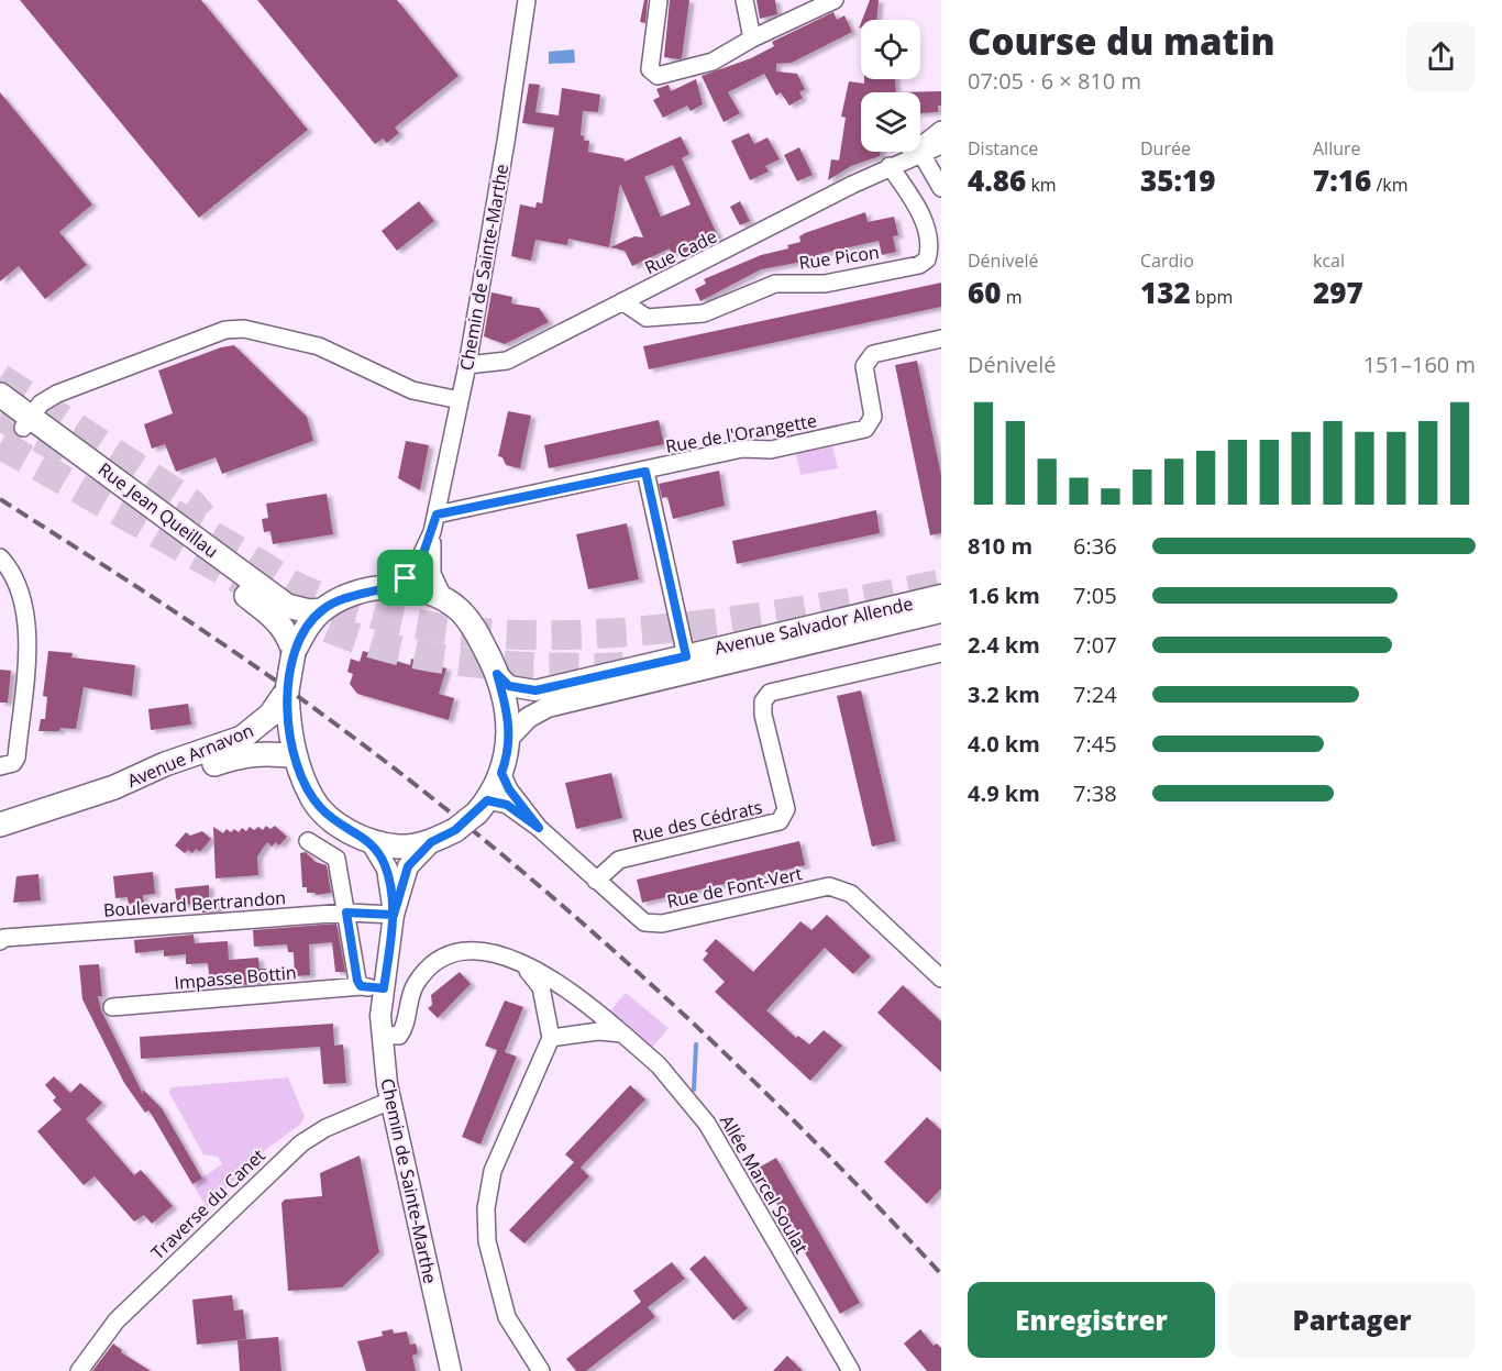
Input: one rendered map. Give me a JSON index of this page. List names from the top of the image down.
{
  "streets": {
    "main road": ["Rue Jean Queillau", "Avenue Arnavon"],
    "street": [
      "Rue Cade",
      "Rue Picon",
      "Chemin de Sainte-Marthe",
      "Rue de l'Orangette",
      "Avenue Salvador Allende",
      "Rue des Cédrats",
      "Rue de Font-Vert",
      "Boulevard Bertrandon",
      "Impasse Bottin",
      "Allée Marcel Soulat",
      "Traverse du Canet"
    ]
  },
  "crossings": [
    ["Rue Cade", "Rue Picon"],
    ["Rue Cade", "Chemin de Sainte-Marthe"],
    ["Chemin de Sainte-Marthe", "Rue de l'Orangette"],
    ["Chemin de Sainte-Marthe", "Boulevard Bertrandon"],
    ["Chemin de Sainte-Marthe", "Allée Marcel Soulat"],
    ["Chemin de Sainte-Marthe", "Traverse du Canet"],
    ["Rue Jean Queillau", "Avenue Arnavon"],
    ["Rue des Cédrats", "Rue de Font-Vert"]
  ],
  "page": {
    "heading": ["Course du matin", "07:05 · 6 × 810 m"],
    "stats": [
      ["Distance", "4.86 km"],
      ["Durée", "35:19"],
      ["Allure", "7:16 /km"],
      ["Dénivelé", "60 m"],
      ["Cardio", "132 bpm"],
      ["kcal", "297"]
    ],
    "chart": ["Dénivelé", "151–160 m"],
    "list": [
      {
        "name": "810 m",
        "note": "6:36"
      },
      {
        "name": "1.6 km",
        "note": "7:05"
      },
      {
        "name": "2.4 km",
        "note": "7:07"
      },
      {
        "name": "3.2 km",
        "note": "7:24"
      },
      {
        "name": "4.0 km",
        "note": "7:45"
      },
      {
        "name": "4.9 km",
        "note": "7:38"
      }
    ],
    "buttons": ["Enregistrer", "Partager"]
  }
}
